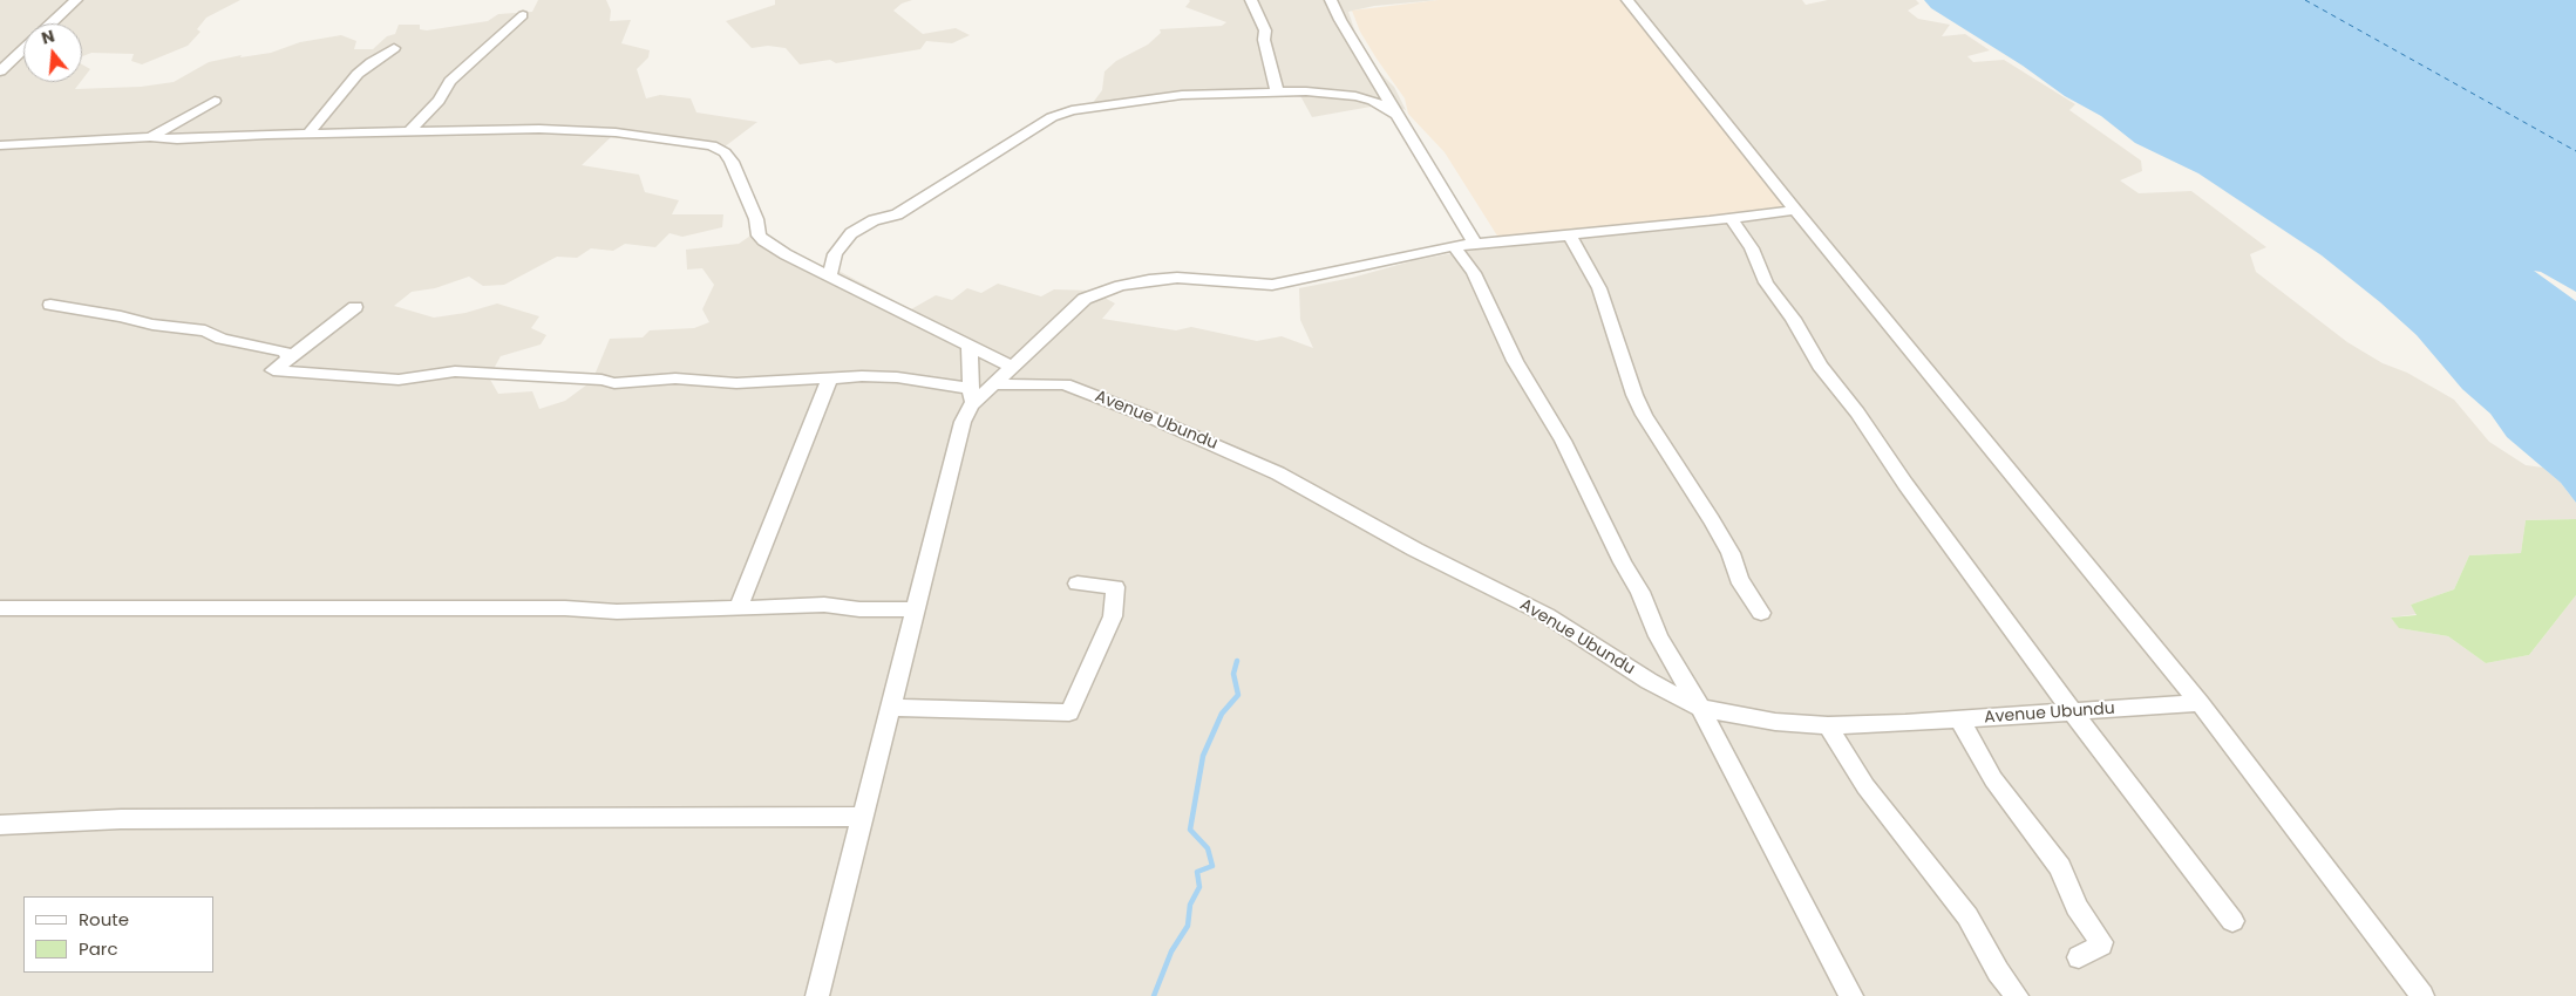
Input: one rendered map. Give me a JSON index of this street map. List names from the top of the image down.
{
  "streets": {
    "street": ["Avenue Ubundu"]
  },
  "legend": ["Route", "Parc"],
  "north": "top"
}
